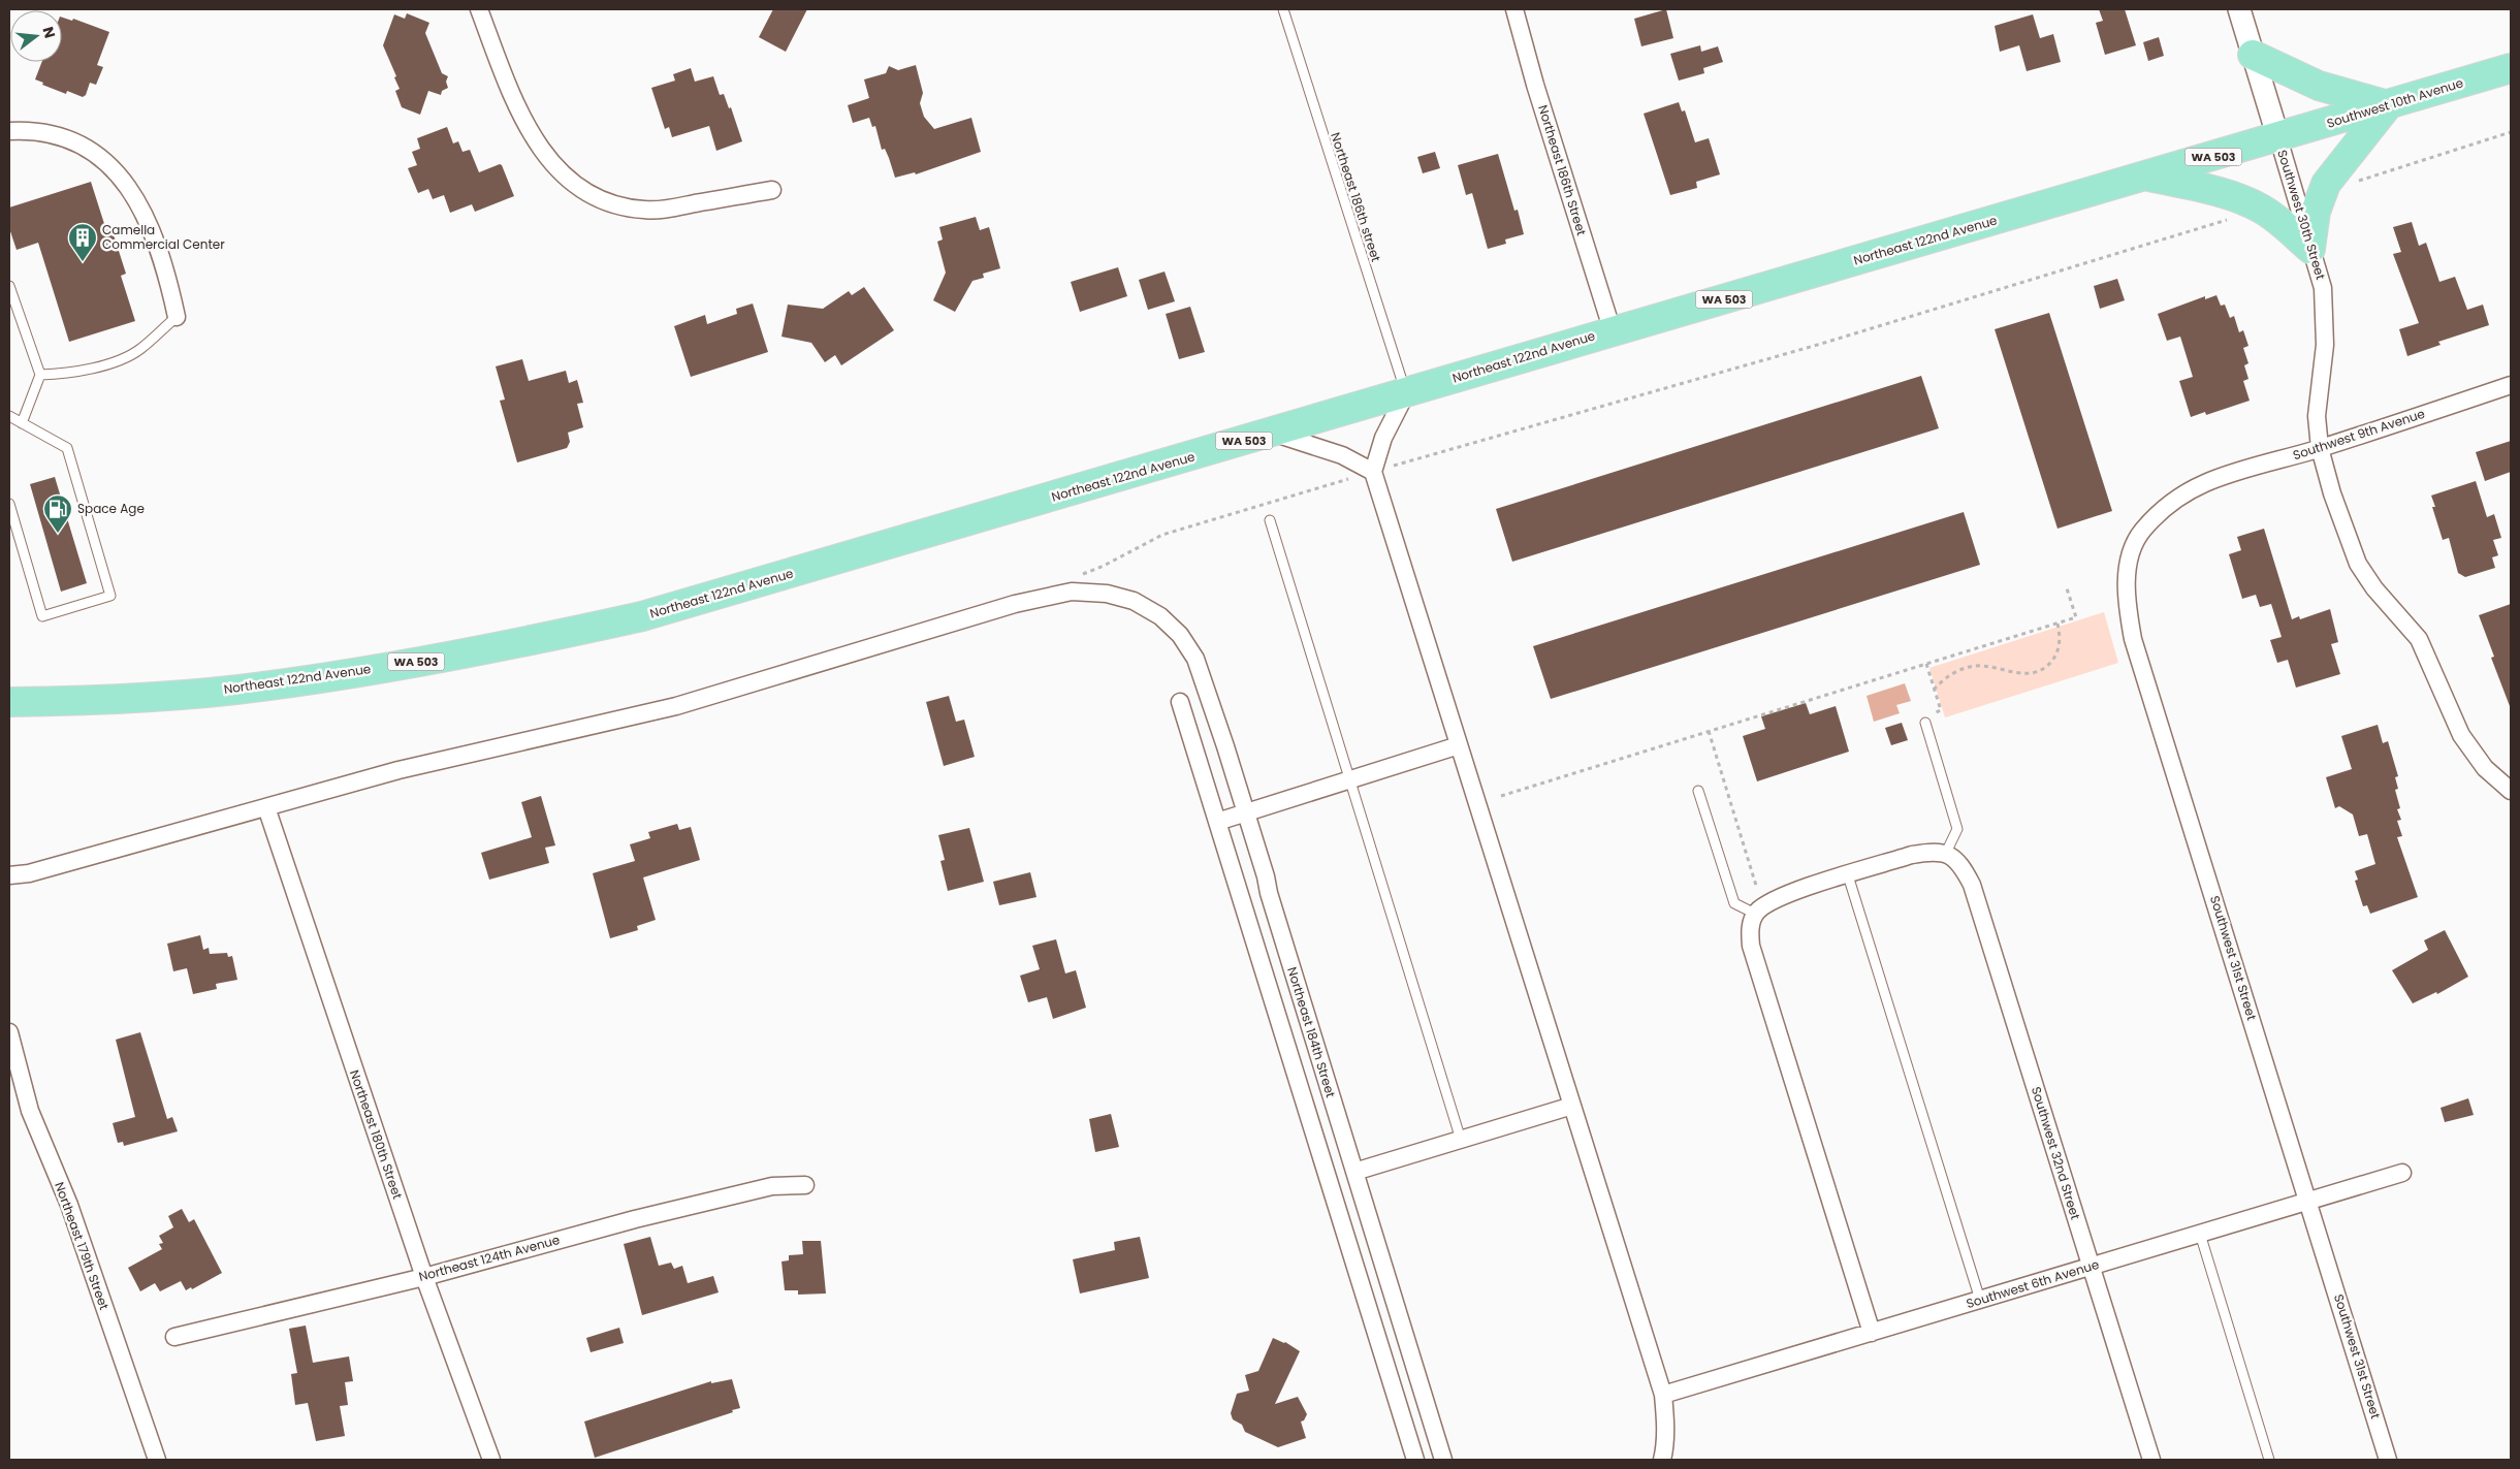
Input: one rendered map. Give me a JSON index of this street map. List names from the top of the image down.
{
  "streets": {
    "highway": ["Southwest 10th Avenue", "WA 503", "Northeast 122nd Avenue"],
    "street": [
      "Northeast 186th Street",
      "Southwest 30th Street",
      "Southwest 9th Avenue",
      "Southwest 31st Street",
      "Northeast 184th Street",
      "Northeast 180th Street",
      "Southwest 32nd Street",
      "Northeast 179th Street",
      "Northeast 124th Avenue",
      "Southwest 6th Avenue"
    ],
    "lane": ["Northeast 186th street"]
  },
  "crossings": [
    ["Southwest 10th Avenue", "Southwest 30th Street"],
    ["Southwest 10th Avenue", "Northeast 122nd Avenue"],
    ["Northeast 186th Street", "Northeast 122nd Avenue"],
    ["Northeast 186th street", "Northeast 122nd Avenue"],
    ["Southwest 30th Street", "Northeast 122nd Avenue"],
    ["Southwest 30th Street", "Southwest 9th Avenue"],
    ["Southwest 9th Avenue", "Southwest 31st Street"],
    ["Southwest 31st Street", "Southwest 6th Avenue"],
    ["Northeast 184th Street", "Northeast 180th Street"],
    ["Northeast 180th Street", "Northeast 124th Avenue"],
    ["Southwest 32nd Street", "Southwest 6th Avenue"]
  ],
  "places": {
    "building": ["Camella Commercial Center"],
    "fuel station": ["Space Age"]
  },
  "north": "right"
}
